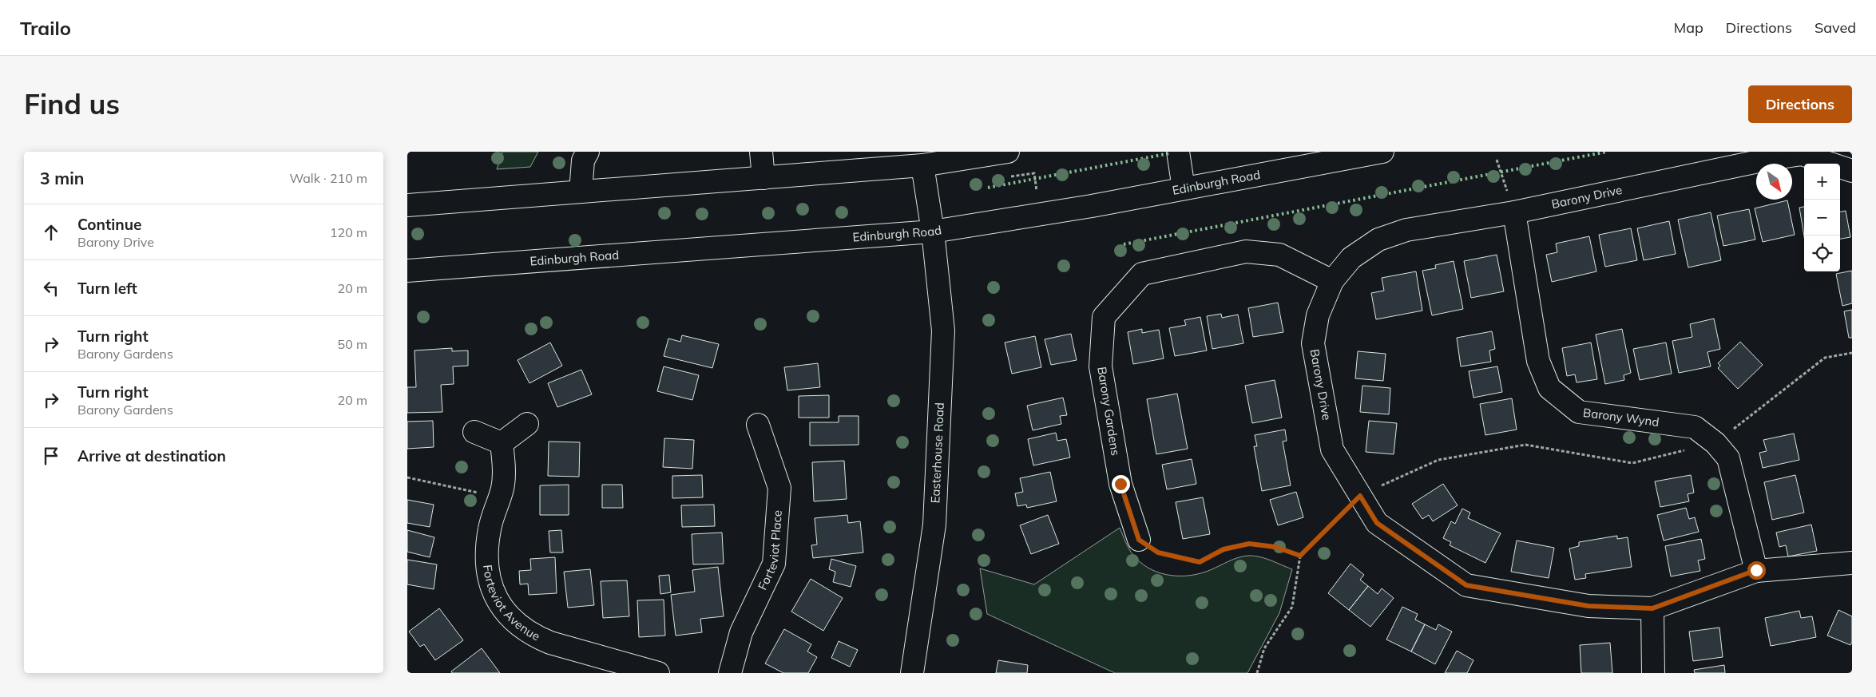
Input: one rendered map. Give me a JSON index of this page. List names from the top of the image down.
{
  "streets": {
    "street": [
      "Edinburgh Road",
      "Barony Drive",
      "Barony Gardens",
      "Barony Wynd",
      "Easterhouse Road",
      "Forteviot Place",
      "Forteviot Avenue"
    ]
  },
  "crossings": [
    ["Edinburgh Road", "Easterhouse Road"],
    ["Barony Drive", "Barony Gardens"],
    ["Barony Drive", "Barony Wynd"]
  ],
  "north": "bottom right",
  "page": {
    "header": "Trailo",
    "nav": ["Map", "Directions", "Saved"],
    "buttons": "Directions",
    "title": "Find us",
    "heading": ["3 min", "Walk · 210 m"],
    "map_buttons": ["+", "−"],
    "list": [
      ["Continue", "Barony Drive", "120 m"],
      ["Turn left", "20 m"],
      ["Turn right", "Barony Gardens", "50 m"],
      ["Turn right", "Barony Gardens", "20 m"],
      "Arrive at destination"
    ]
  }
}
